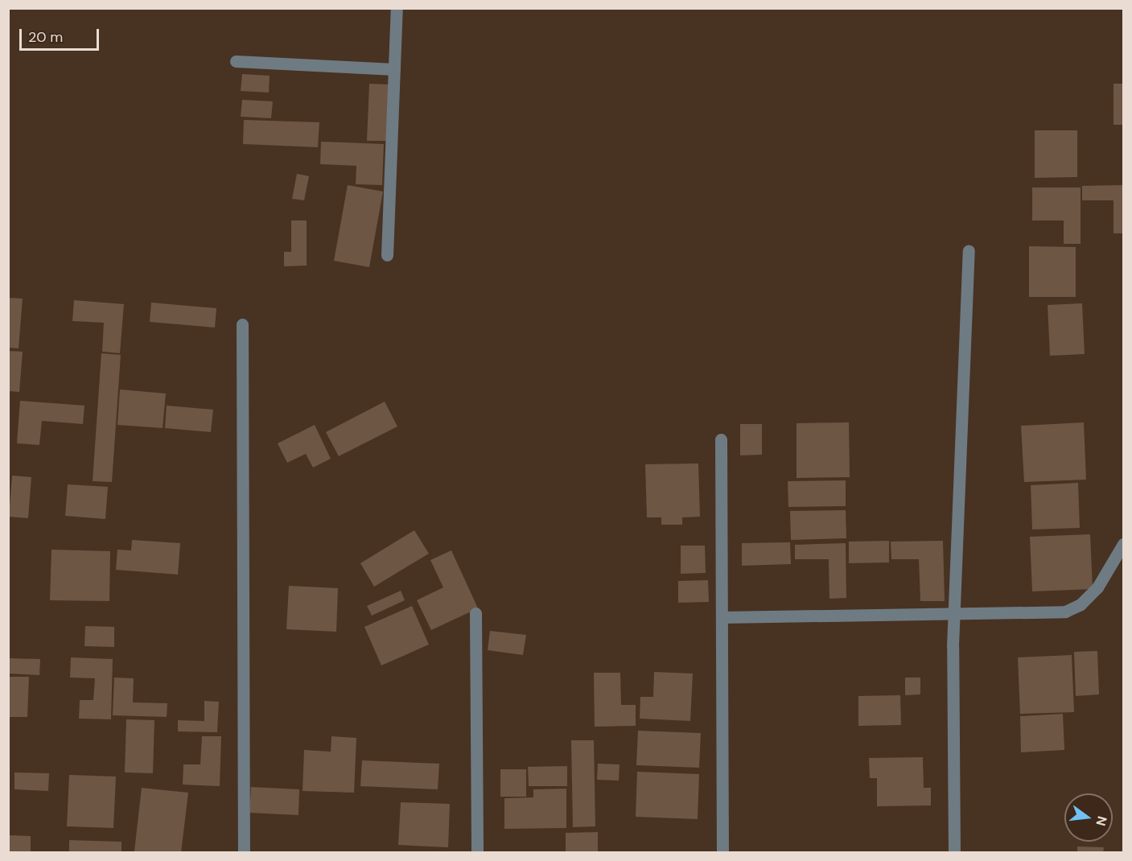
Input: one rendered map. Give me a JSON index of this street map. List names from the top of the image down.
{
  "scale_bar": "20 m",
  "north": "right"
}
